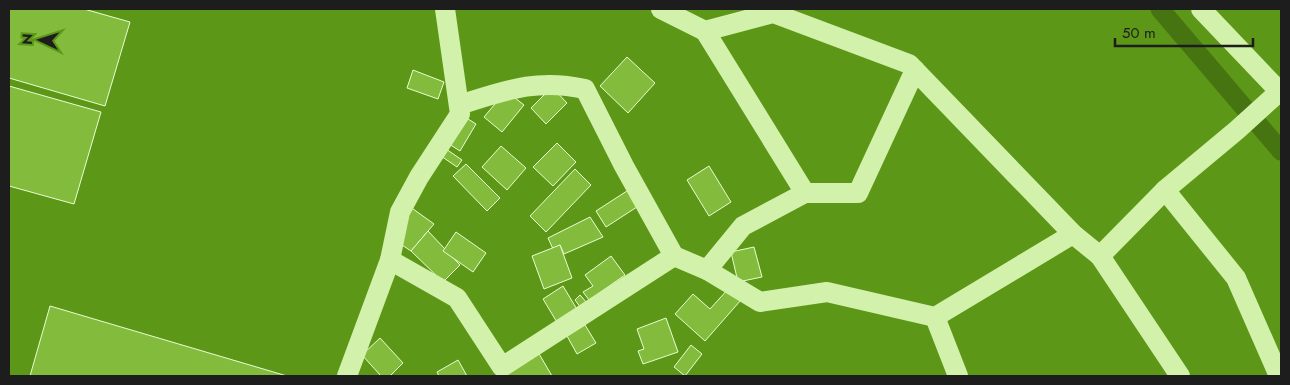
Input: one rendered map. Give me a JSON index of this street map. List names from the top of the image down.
{
  "scale_bar": "50 m",
  "north": "left"
}
